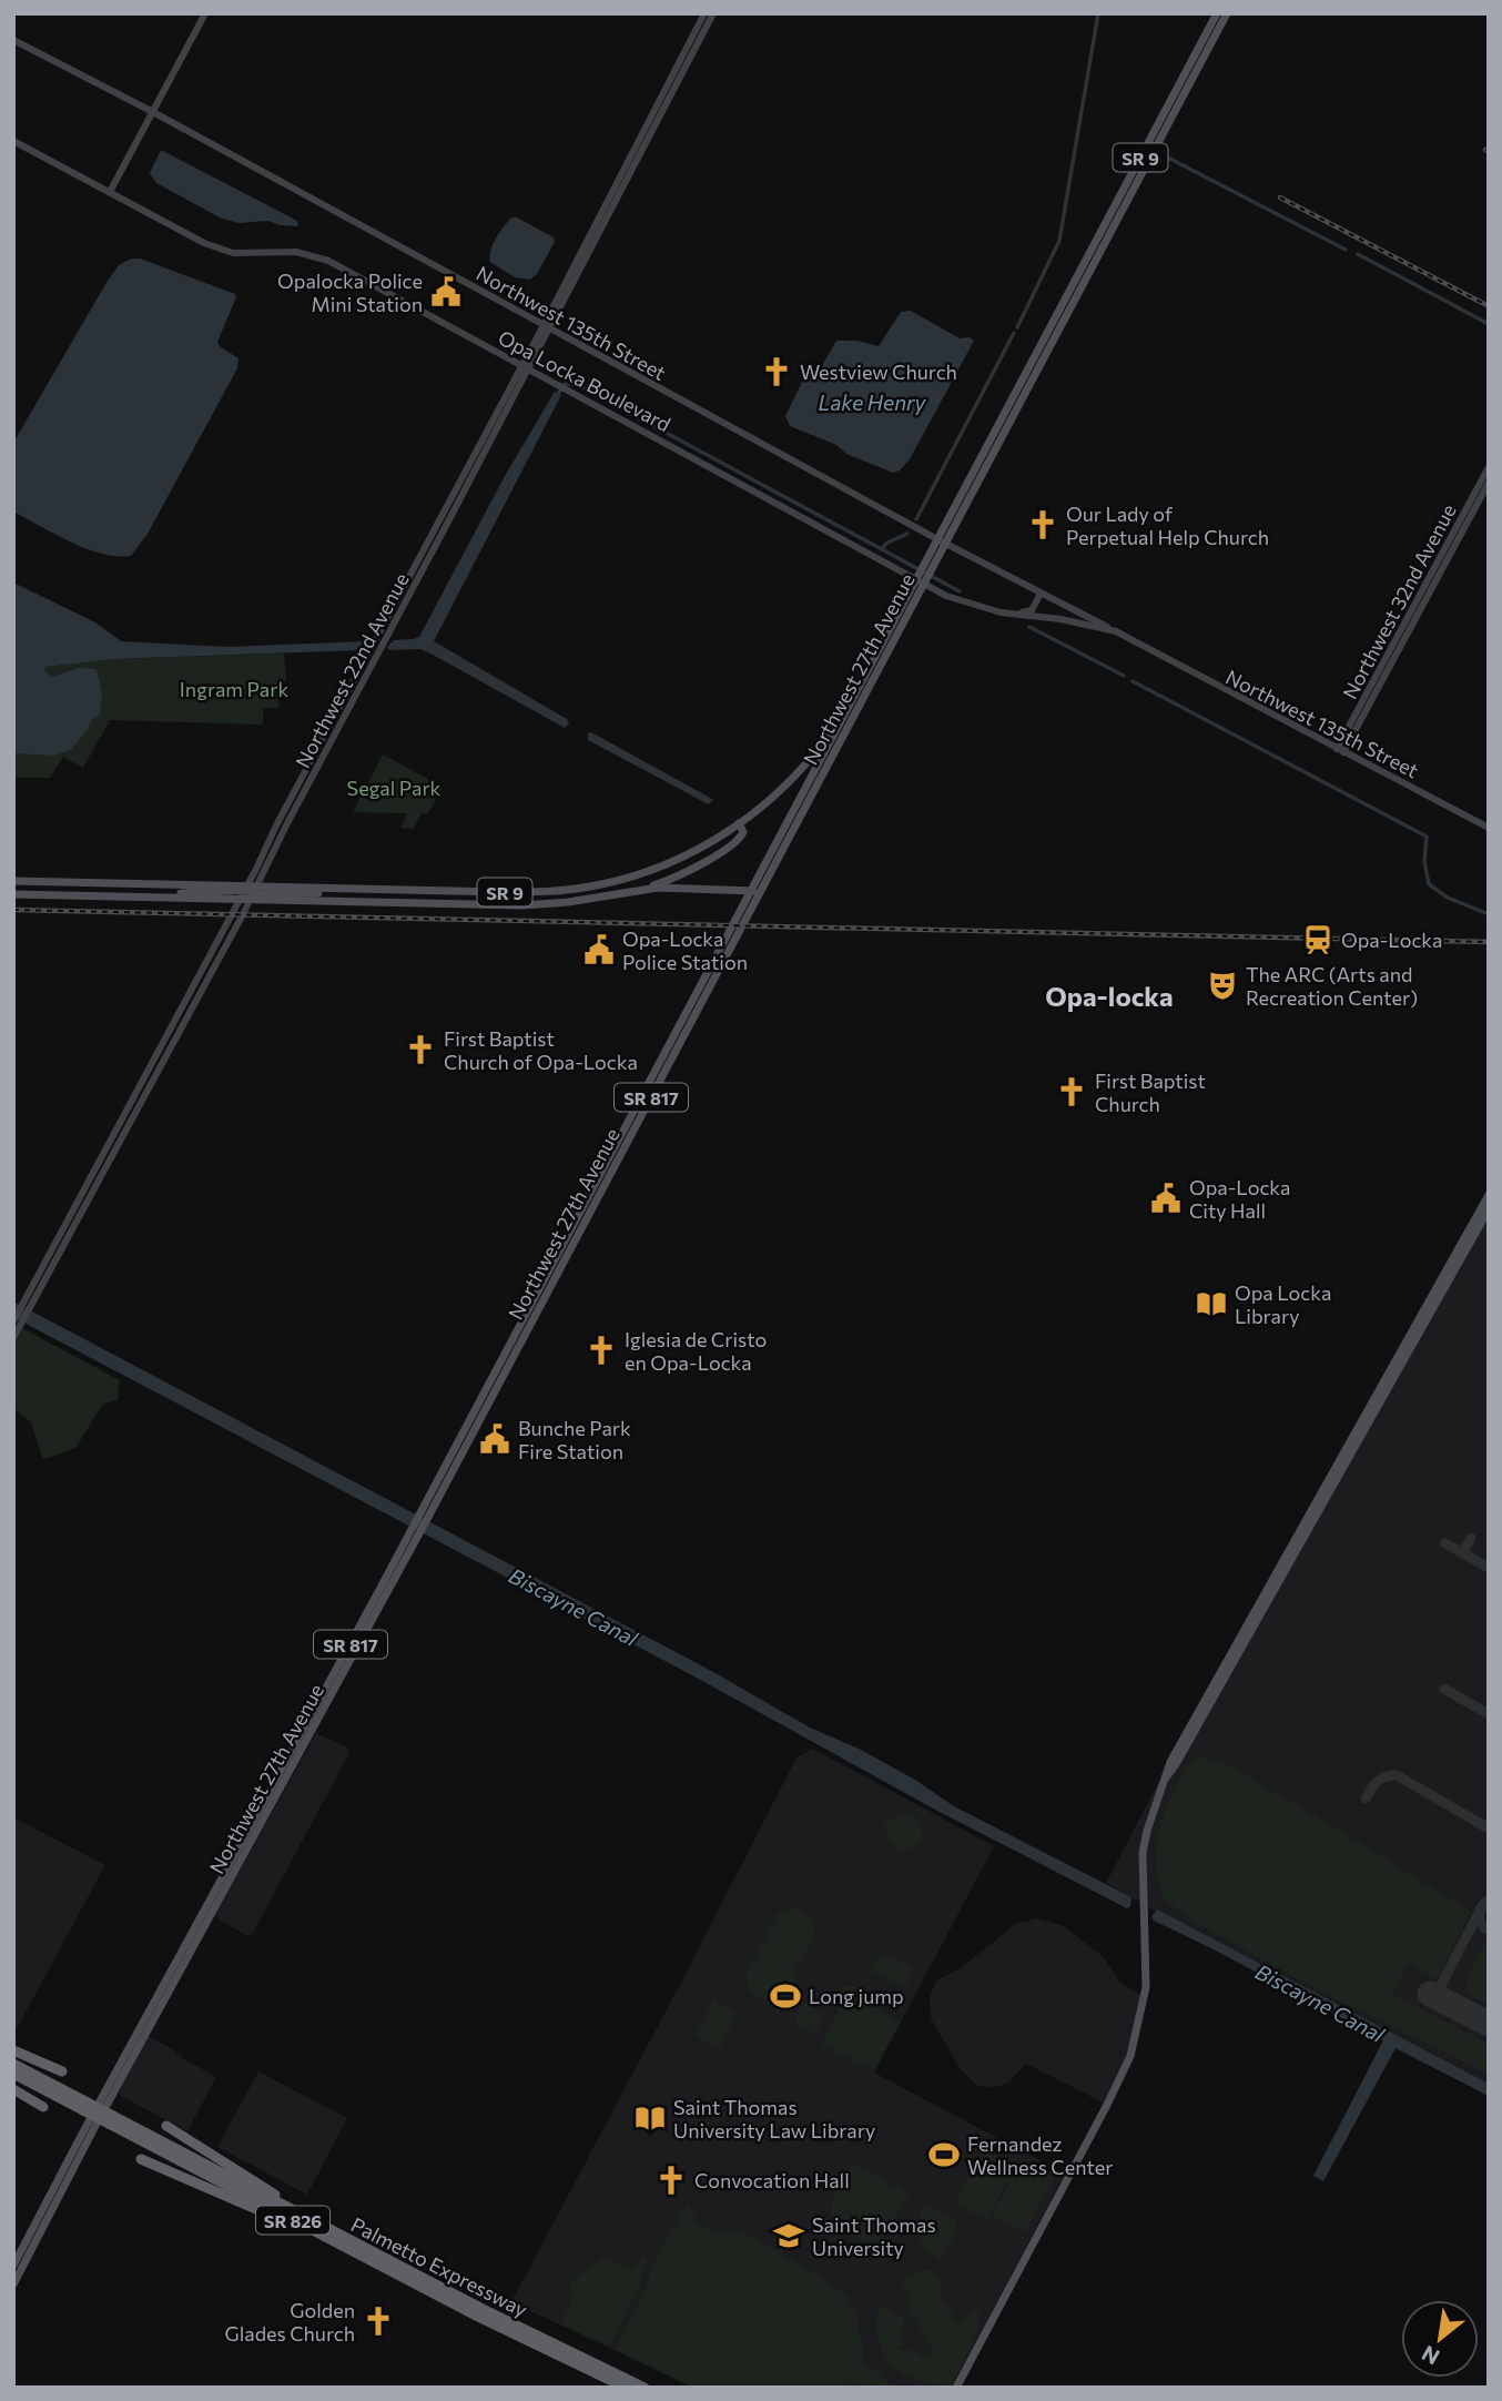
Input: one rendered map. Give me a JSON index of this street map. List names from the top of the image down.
{
  "streets": {
    "highway": ["SR 826", "Palmetto Expressway"],
    "main road": [
      "SR 9",
      "Northwest 135th Street",
      "Opa Locka Boulevard",
      "Northwest 32nd Avenue",
      "Northwest 27th Avenue",
      "Northwest 22nd Avenue",
      "SR 817"
    ]
  },
  "crossings": [
    ["SR 9", "Northwest 27th Avenue"],
    ["SR 9", "Northwest 22nd Avenue"],
    ["Northwest 135th Street", "Opa Locka Boulevard"],
    ["Northwest 135th Street", "Northwest 32nd Avenue"],
    ["Northwest 135th Street", "Northwest 27th Avenue"],
    ["Northwest 135th Street", "Northwest 22nd Avenue"],
    ["Opa Locka Boulevard", "Northwest 27th Avenue"],
    ["Opa Locka Boulevard", "Northwest 22nd Avenue"]
  ],
  "districts": ["Opa-locka"],
  "water": ["Lake Henry", "Biscayne Canal"],
  "parks": ["Ingram Park", "Segal Park"],
  "places": {
    "public building": [
      "Opalocka Police Mini Station",
      "Opa-Locka Police Station",
      "Opa-Locka City Hall",
      "Bunche Park Fire Station"
    ],
    "church": [
      "Westview Church",
      "Our Lady of Perpetual Help Church",
      "First Baptist Church of Opa-Locka",
      "First Baptist Church",
      "Iglesia de Cristo en Opa-Locka",
      "Convocation Hall",
      "Golden Glades Church"
    ],
    "station": ["Opa-Locka"],
    "theatre": ["The ARC (Arts and Recreation Center)"],
    "library": ["Opa Locka Library", "Saint Thomas University Law Library"],
    "sports": ["Long jump", "Fernandez Wellness Center"],
    "school or university": ["Saint Thomas University"]
  },
  "north": "bottom left"
}
